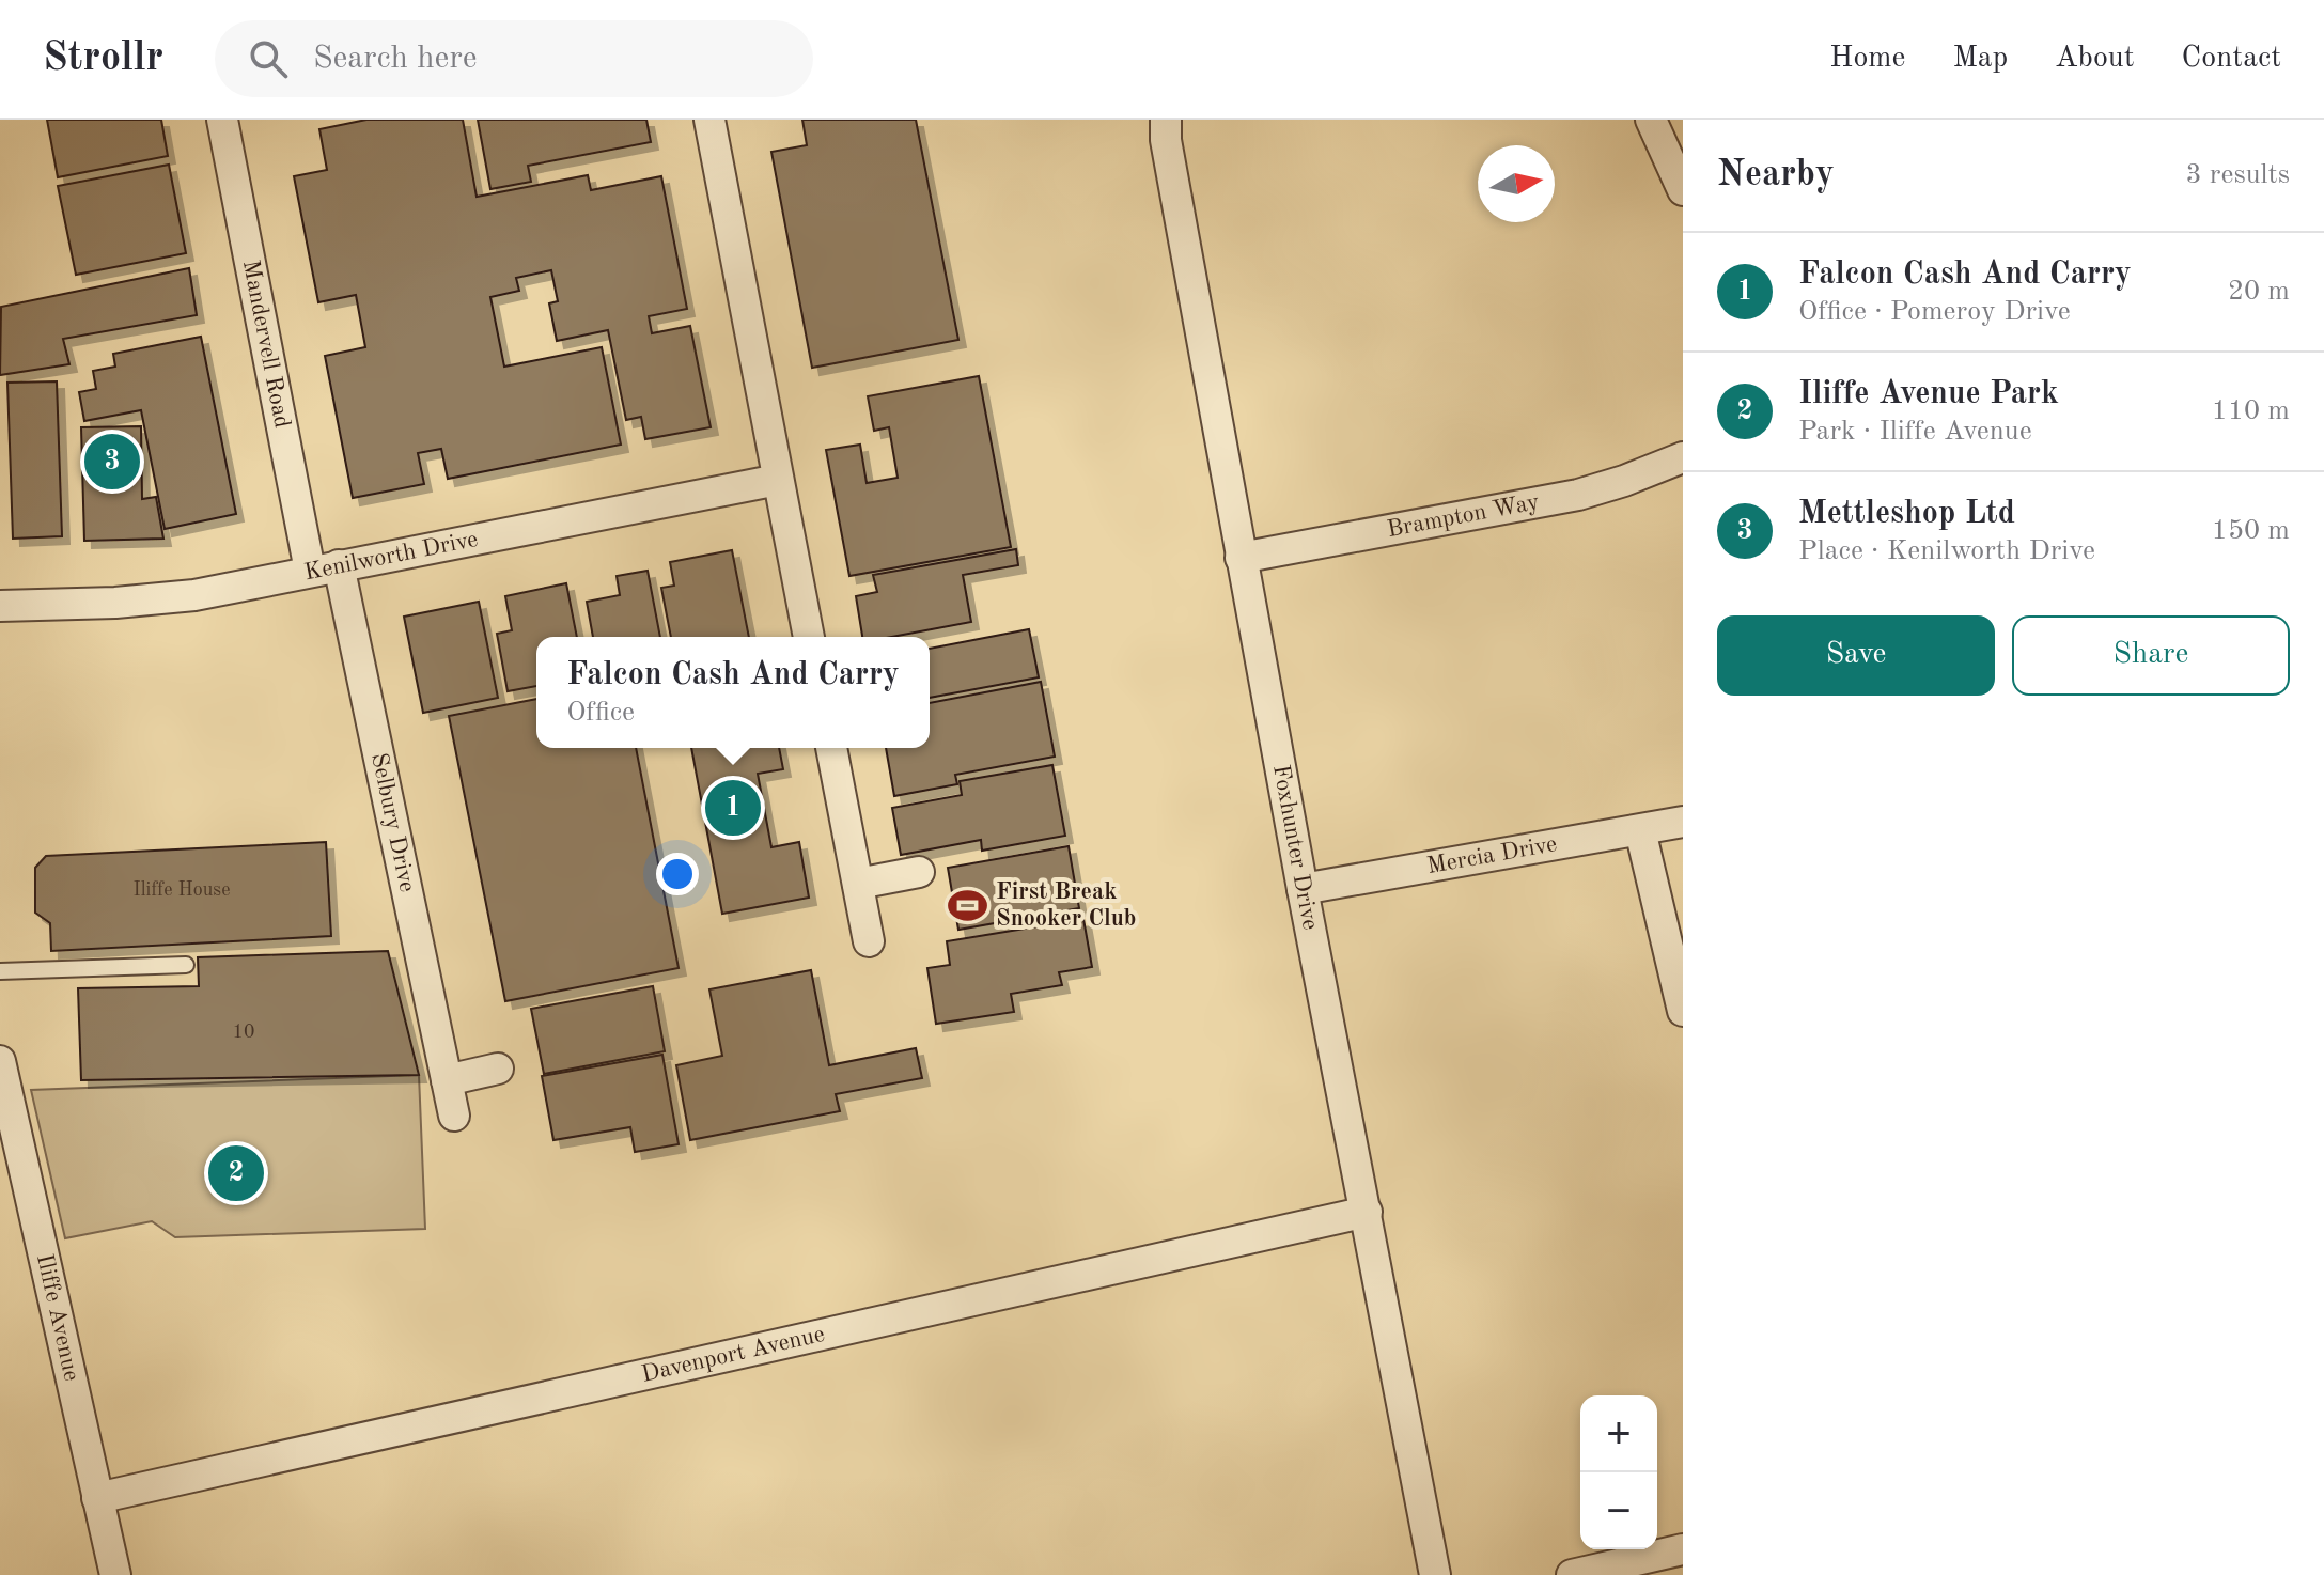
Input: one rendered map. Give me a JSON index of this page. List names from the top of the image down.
{
  "streets": {
    "street": [
      "Mandervell Road",
      "Brampton Way",
      "Kenilworth Drive",
      "Selbury Drive",
      "Foxhunter Drive",
      "Mercia Drive",
      "Iliffe Avenue",
      "Davenport Avenue"
    ]
  },
  "crossings": [
    ["Mandervell Road", "Kenilworth Drive"],
    ["Mandervell Road", "Selbury Drive"],
    ["Brampton Way", "Foxhunter Drive"],
    ["Kenilworth Drive", "Selbury Drive"],
    ["Foxhunter Drive", "Mercia Drive"],
    ["Foxhunter Drive", "Davenport Avenue"],
    ["Iliffe Avenue", "Davenport Avenue"]
  ],
  "places": {
    "sports": ["First Break Snooker Club"]
  },
  "house_numbers": ["Iliffe House", "10"],
  "north": "right",
  "page": {
    "header": "Strollr",
    "search": "Search here",
    "nav": [
      "Home",
      "Map",
      "About",
      "Contact"
    ],
    "heading": ["Nearby", "3 results"],
    "list": [
      {
        "mark": "1",
        "name": "Falcon Cash And Carry",
        "note": "Office · Pomeroy Drive",
        "value": "20 m"
      },
      {
        "mark": "2",
        "name": "Iliffe Avenue Park",
        "note": "Park · Iliffe Avenue",
        "value": "110 m"
      },
      {
        "mark": "3",
        "name": "Mettleshop Ltd",
        "note": "Place · Kenilworth Drive",
        "value": "150 m"
      }
    ],
    "pins": ["3", "1", "2"],
    "buttons": ["Save", "Share"],
    "popup": ["Falcon Cash And Carry", "Office"],
    "map_buttons": ["+", "−"]
  }
}
